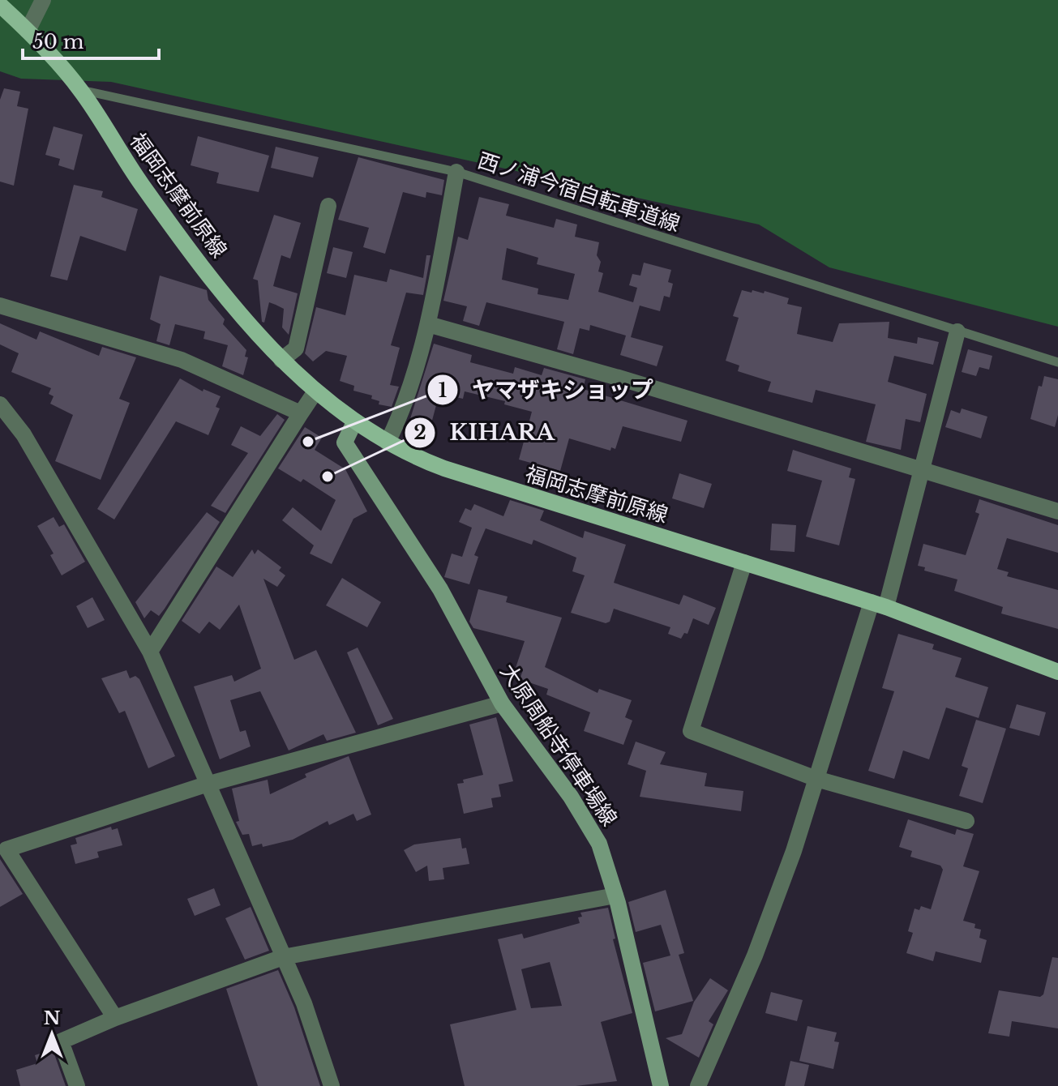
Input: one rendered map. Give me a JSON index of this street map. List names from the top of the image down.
{
  "streets": {
    "main road": ["福岡志摩前原線", "大原周船寺停車場線"],
    "lane": ["西ノ浦今宿自転車道線"]
  },
  "crossings": [
    ["西ノ浦今宿自転車道線", "福岡志摩前原線"],
    ["福岡志摩前原線", "大原周船寺停車場線"]
  ],
  "places": ["ヤマザキショップ", "KIHARA"],
  "scale_bar": "50 m",
  "north": "top"
}
